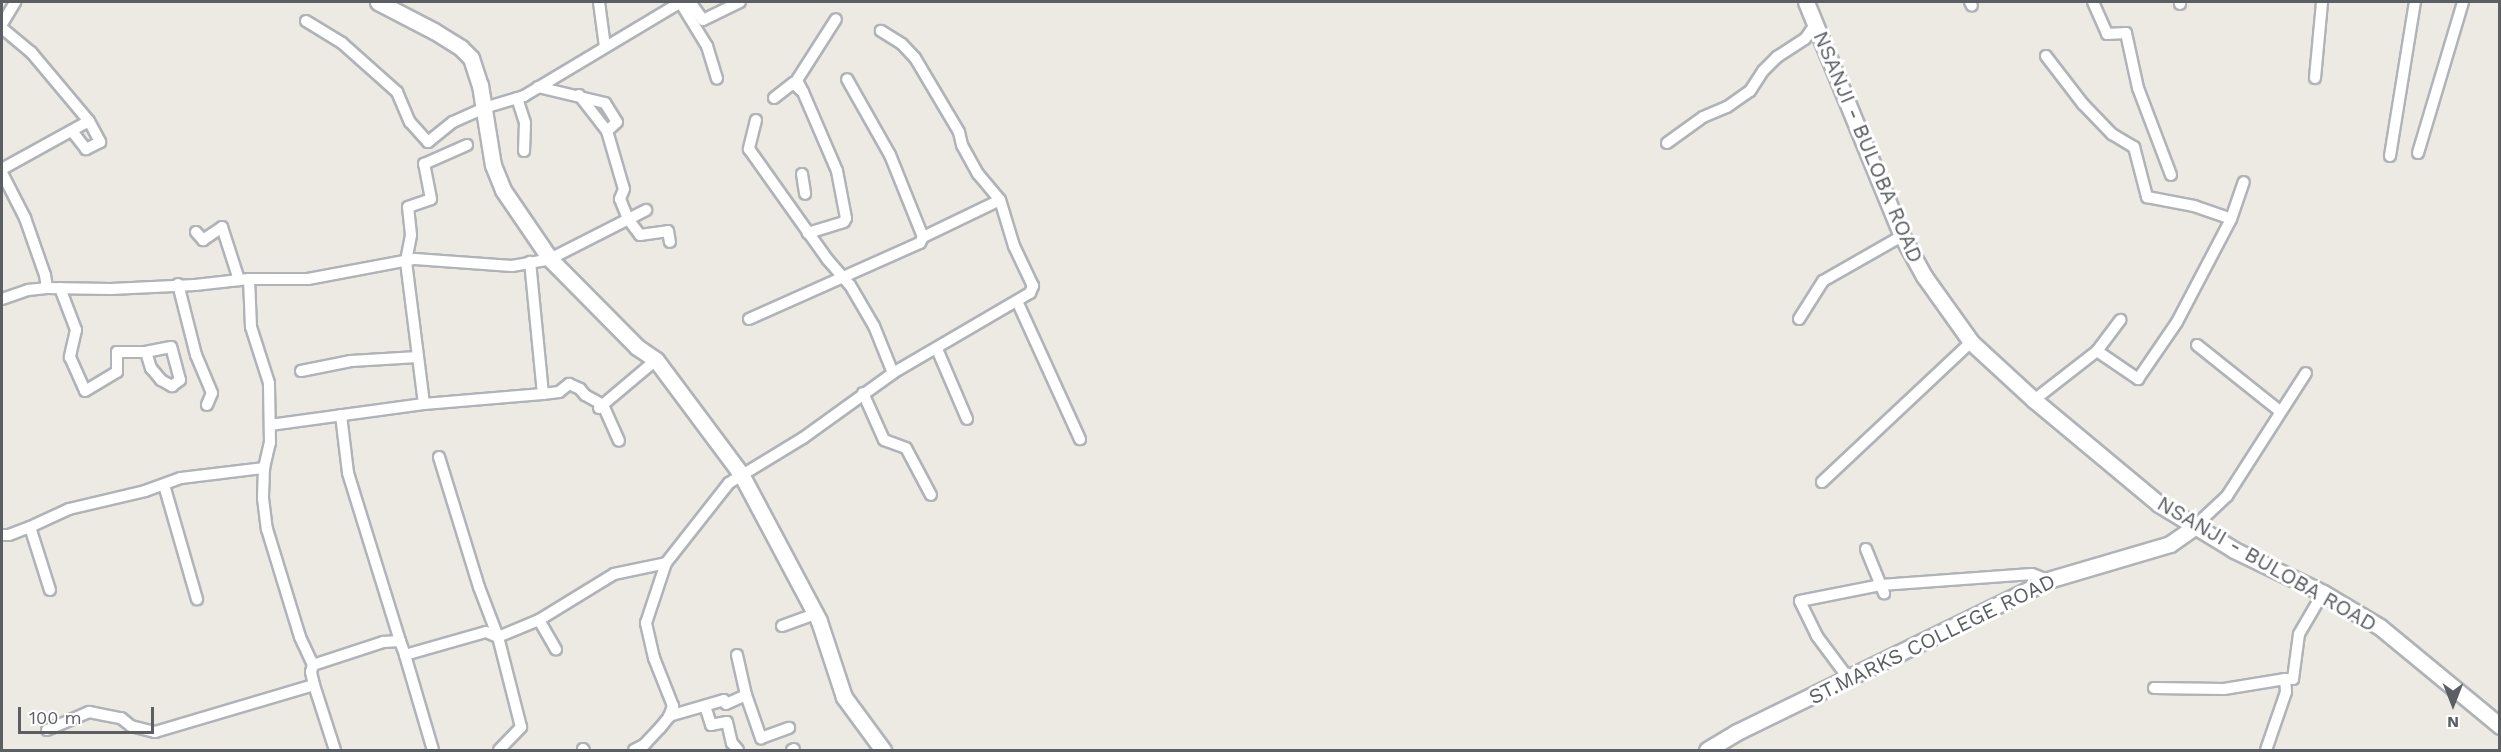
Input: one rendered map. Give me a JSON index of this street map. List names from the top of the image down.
{
  "streets": {
    "main road": ["NSANJI - BULOBA ROAD", "ST.MARKS COLLEGE ROAD"]
  },
  "crossings": [
    ["NSANJI - BULOBA ROAD", "ST.MARKS COLLEGE ROAD"]
  ],
  "scale_bar": "100 m",
  "north": "bottom"
}
